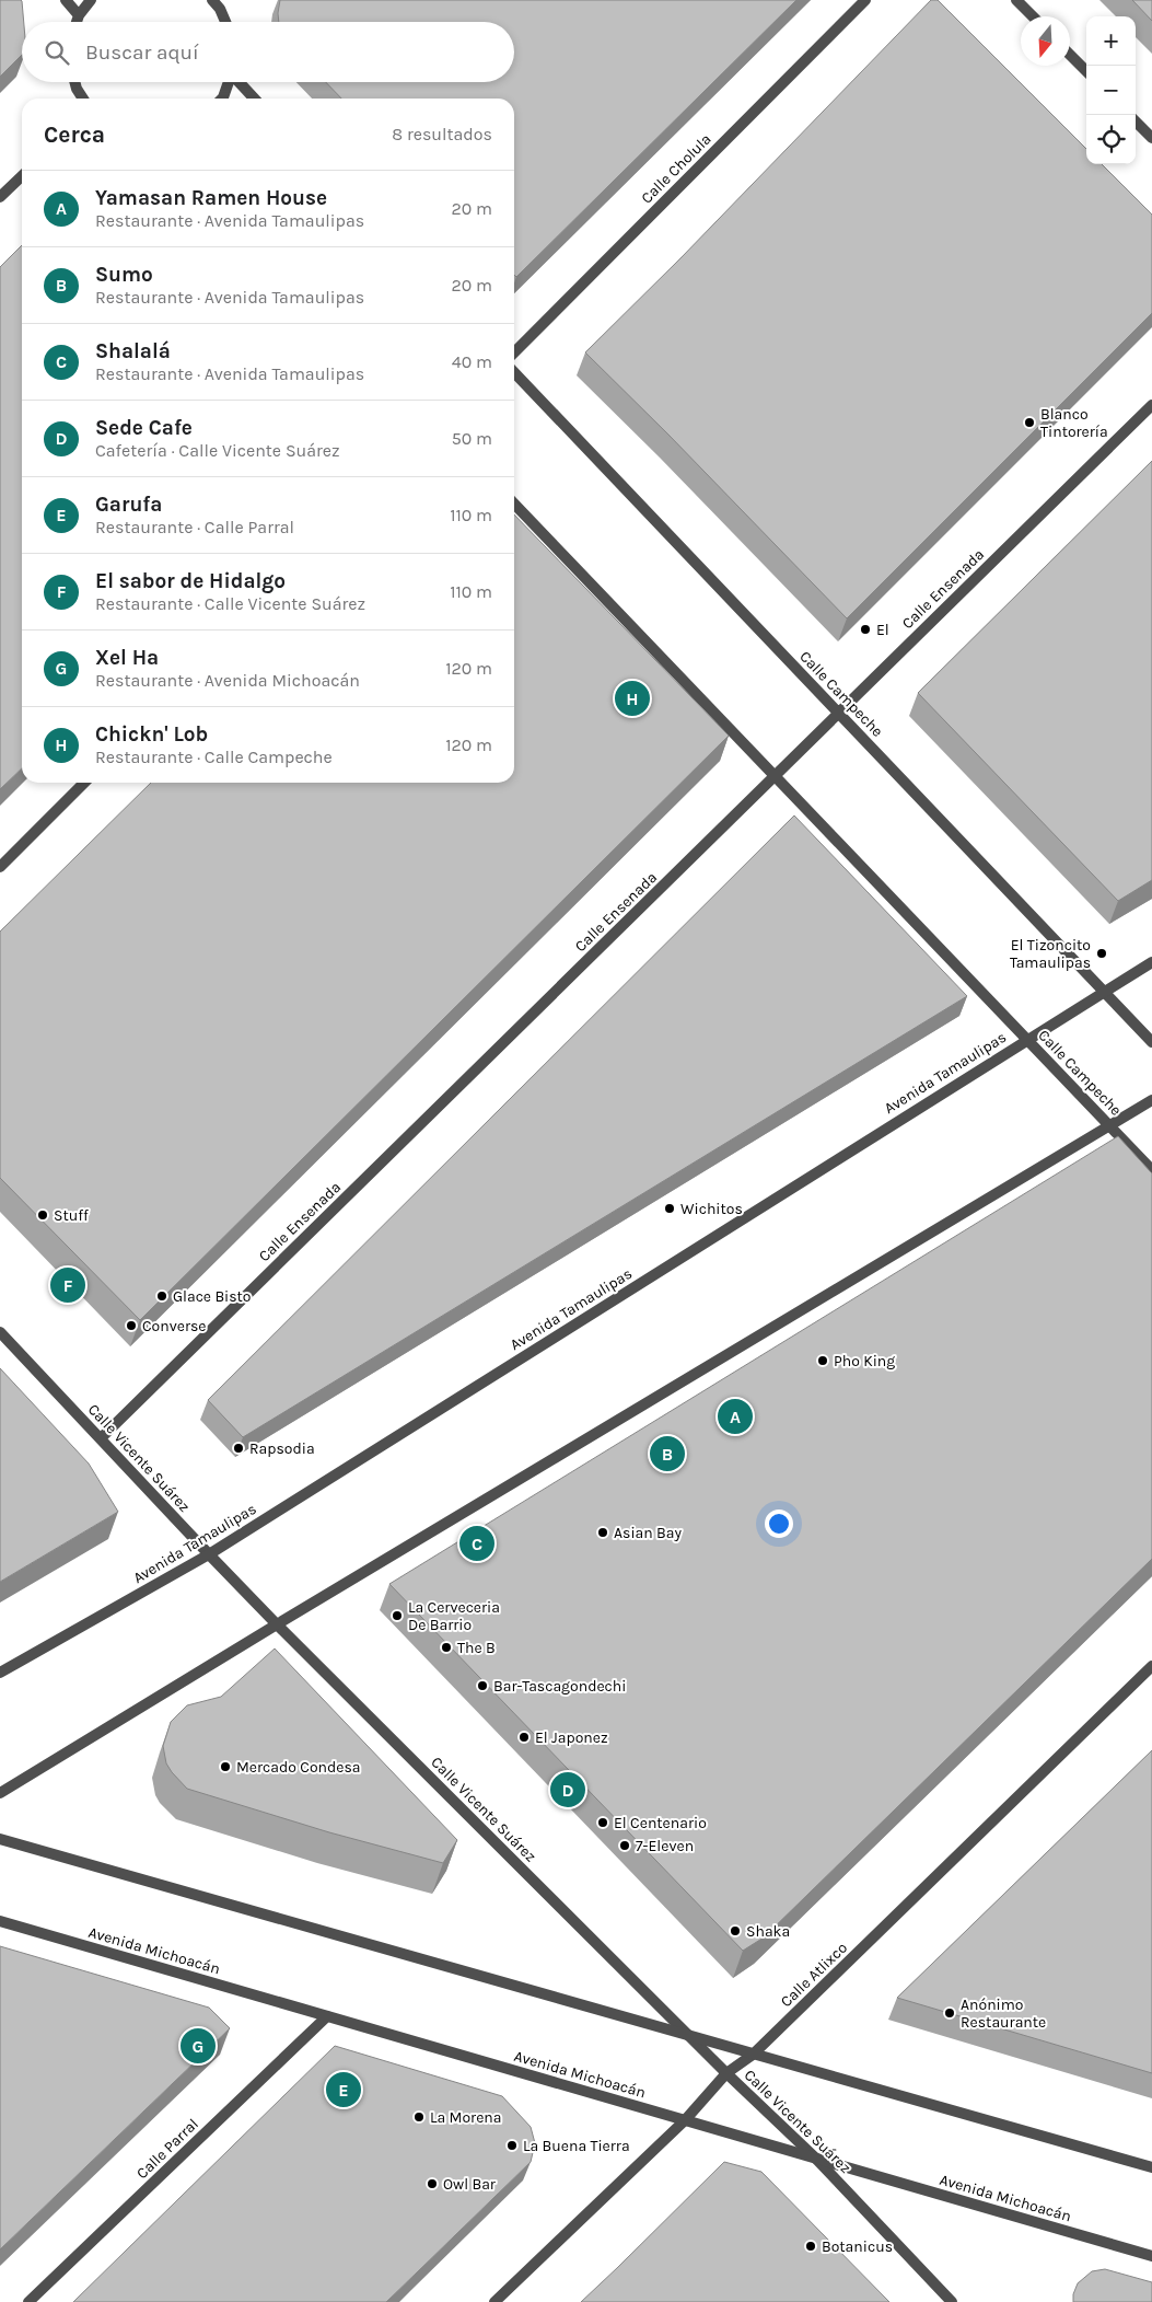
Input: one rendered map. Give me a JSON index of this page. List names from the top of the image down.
{
  "streets": {
    "street": [
      "Calle Cholula",
      "Calle Ensenada",
      "Calle Campeche",
      "Avenida Tamaulipas",
      "Calle Vicente Suárez",
      "Avenida Michoacán",
      "Calle Atlixco",
      "Calle Parral"
    ]
  },
  "crossings": [
    ["Calle Ensenada", "Calle Campeche"],
    ["Calle Ensenada", "Calle Vicente Suárez"],
    ["Calle Campeche", "Avenida Tamaulipas"],
    ["Avenida Tamaulipas", "Calle Vicente Suárez"],
    ["Calle Vicente Suárez", "Avenida Michoacán"],
    ["Calle Vicente Suárez", "Calle Atlixco"],
    ["Avenida Michoacán", "Calle Atlixco"],
    ["Avenida Michoacán", "Calle Parral"]
  ],
  "places": [
    "Blanco Tintorería",
    "El",
    "El Tizoncito Tamaulipas",
    "Wichitos",
    "Stuff",
    "Glace Bisto",
    "Converse",
    "Pho King",
    "Rapsodia",
    "Asian Bay",
    "La Cerveceria De Barrio",
    "The B",
    "Bar-Tascagondechi",
    "El Japonez",
    "Mercado Condesa",
    "El Centenario",
    "7-Eleven",
    "Shaka",
    "Anónimo Restaurante",
    "La Morena",
    "La Buena Tierra",
    "Owl Bar",
    "Botanicus"
  ],
  "north": "bottom",
  "page": {
    "map_buttons": ["+", "−"],
    "search": "Buscar aquí",
    "heading": ["Cerca", "8 resultados"],
    "list": [
      {
        "mark": "A",
        "name": "Yamasan Ramen House",
        "note": "Restaurante · Avenida Tamaulipas",
        "value": "20 m"
      },
      {
        "mark": "B",
        "name": "Sumo",
        "note": "Restaurante · Avenida Tamaulipas",
        "value": "20 m"
      },
      {
        "mark": "C",
        "name": "Shalalá",
        "note": "Restaurante · Avenida Tamaulipas",
        "value": "40 m"
      },
      {
        "mark": "D",
        "name": "Sede Cafe",
        "note": "Cafetería · Calle Vicente Suárez",
        "value": "50 m"
      },
      {
        "mark": "E",
        "name": "Garufa",
        "note": "Restaurante · Calle Parral",
        "value": "110 m"
      },
      {
        "mark": "F",
        "name": "El sabor de Hidalgo",
        "note": "Restaurante · Calle Vicente Suárez",
        "value": "110 m"
      },
      {
        "mark": "G",
        "name": "Xel Ha",
        "note": "Restaurante · Avenida Michoacán",
        "value": "120 m"
      },
      {
        "mark": "H",
        "name": "Chickn' Lob",
        "note": "Restaurante · Calle Campeche",
        "value": "120 m"
      }
    ],
    "pins": [
      "H",
      "F",
      "A",
      "B",
      "C",
      "D",
      "G",
      "E"
    ]
  }
}
